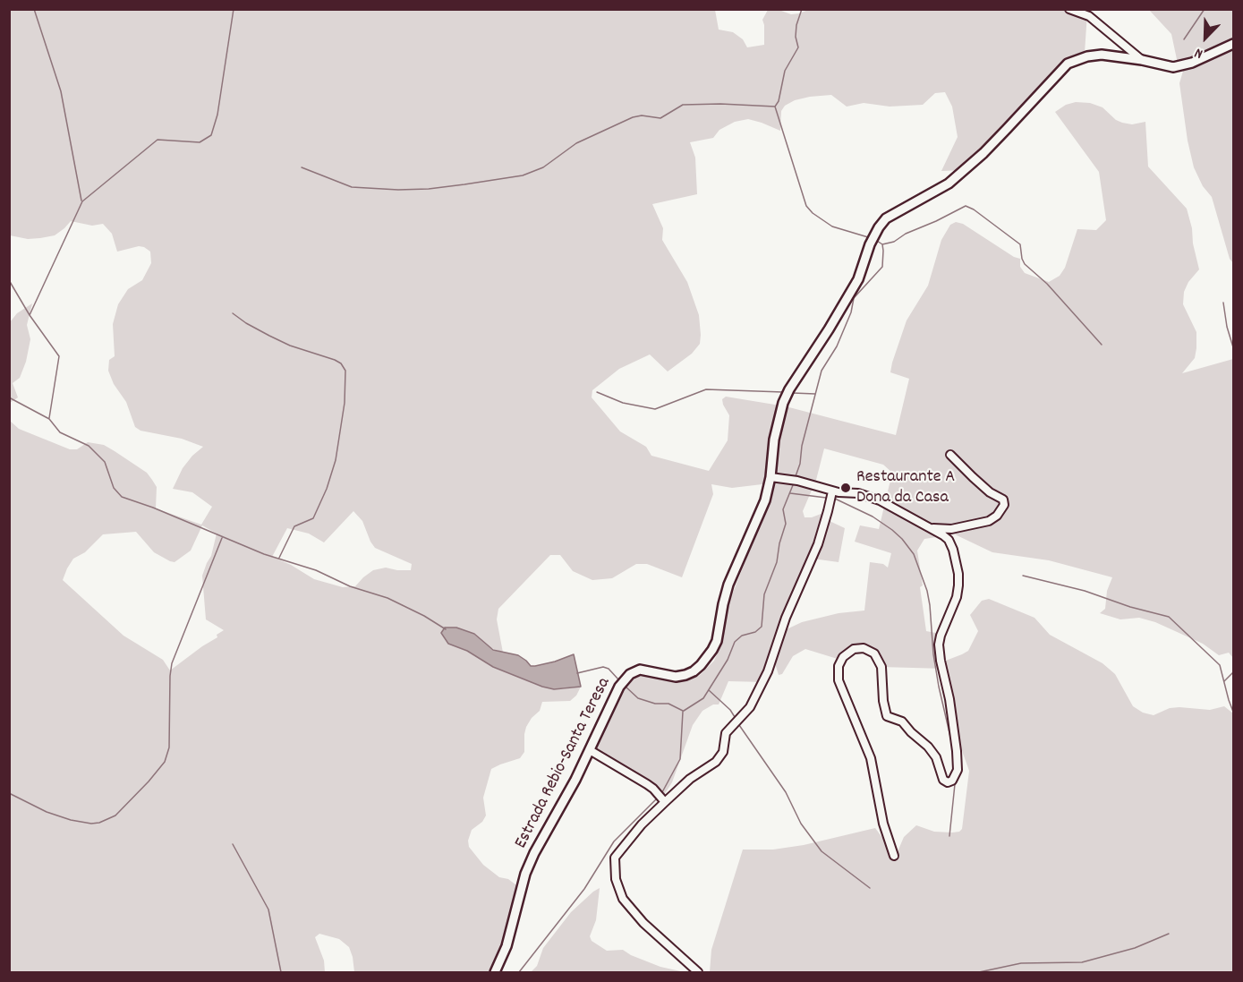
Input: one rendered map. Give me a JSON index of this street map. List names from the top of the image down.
{
  "streets": {
    "street": ["Estrada Rebio-Santa Teresa"]
  },
  "places": ["Restaurante A Dona da Casa"],
  "north": "bottom left"
}
